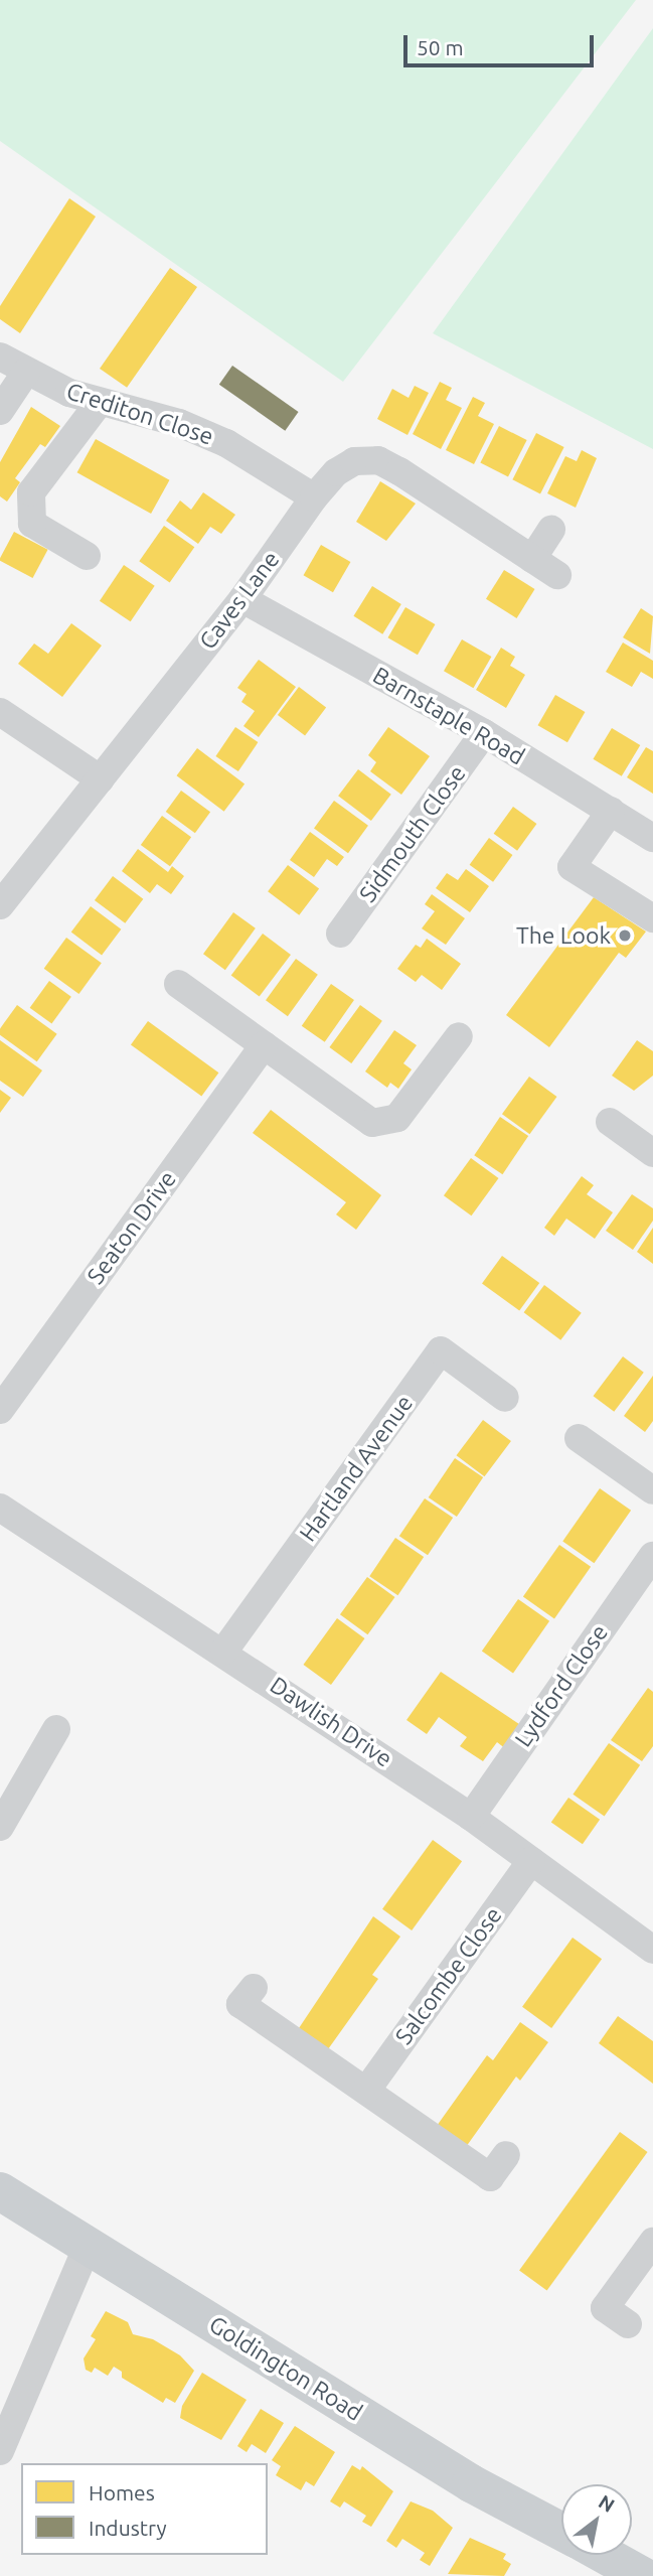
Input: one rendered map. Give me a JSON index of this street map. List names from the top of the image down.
{
  "streets": {
    "main road": ["Goldington Road"],
    "street": [
      "Crediton Close",
      "Caves Lane",
      "Barnstaple Road",
      "Sidmouth Close",
      "Seaton Drive",
      "Hartland Avenue",
      "Lydford Close",
      "Dawlish Drive",
      "Salcombe Close"
    ]
  },
  "crossings": [
    ["Crediton Close", "Caves Lane"],
    ["Caves Lane", "Barnstaple Road"],
    ["Barnstaple Road", "Sidmouth Close"],
    ["Hartland Avenue", "Dawlish Drive"],
    ["Lydford Close", "Dawlish Drive"],
    ["Dawlish Drive", "Salcombe Close"]
  ],
  "places": ["The Look"],
  "legend": ["Homes", "Industry"],
  "scale_bar": "50 m",
  "north": "top right"
}
